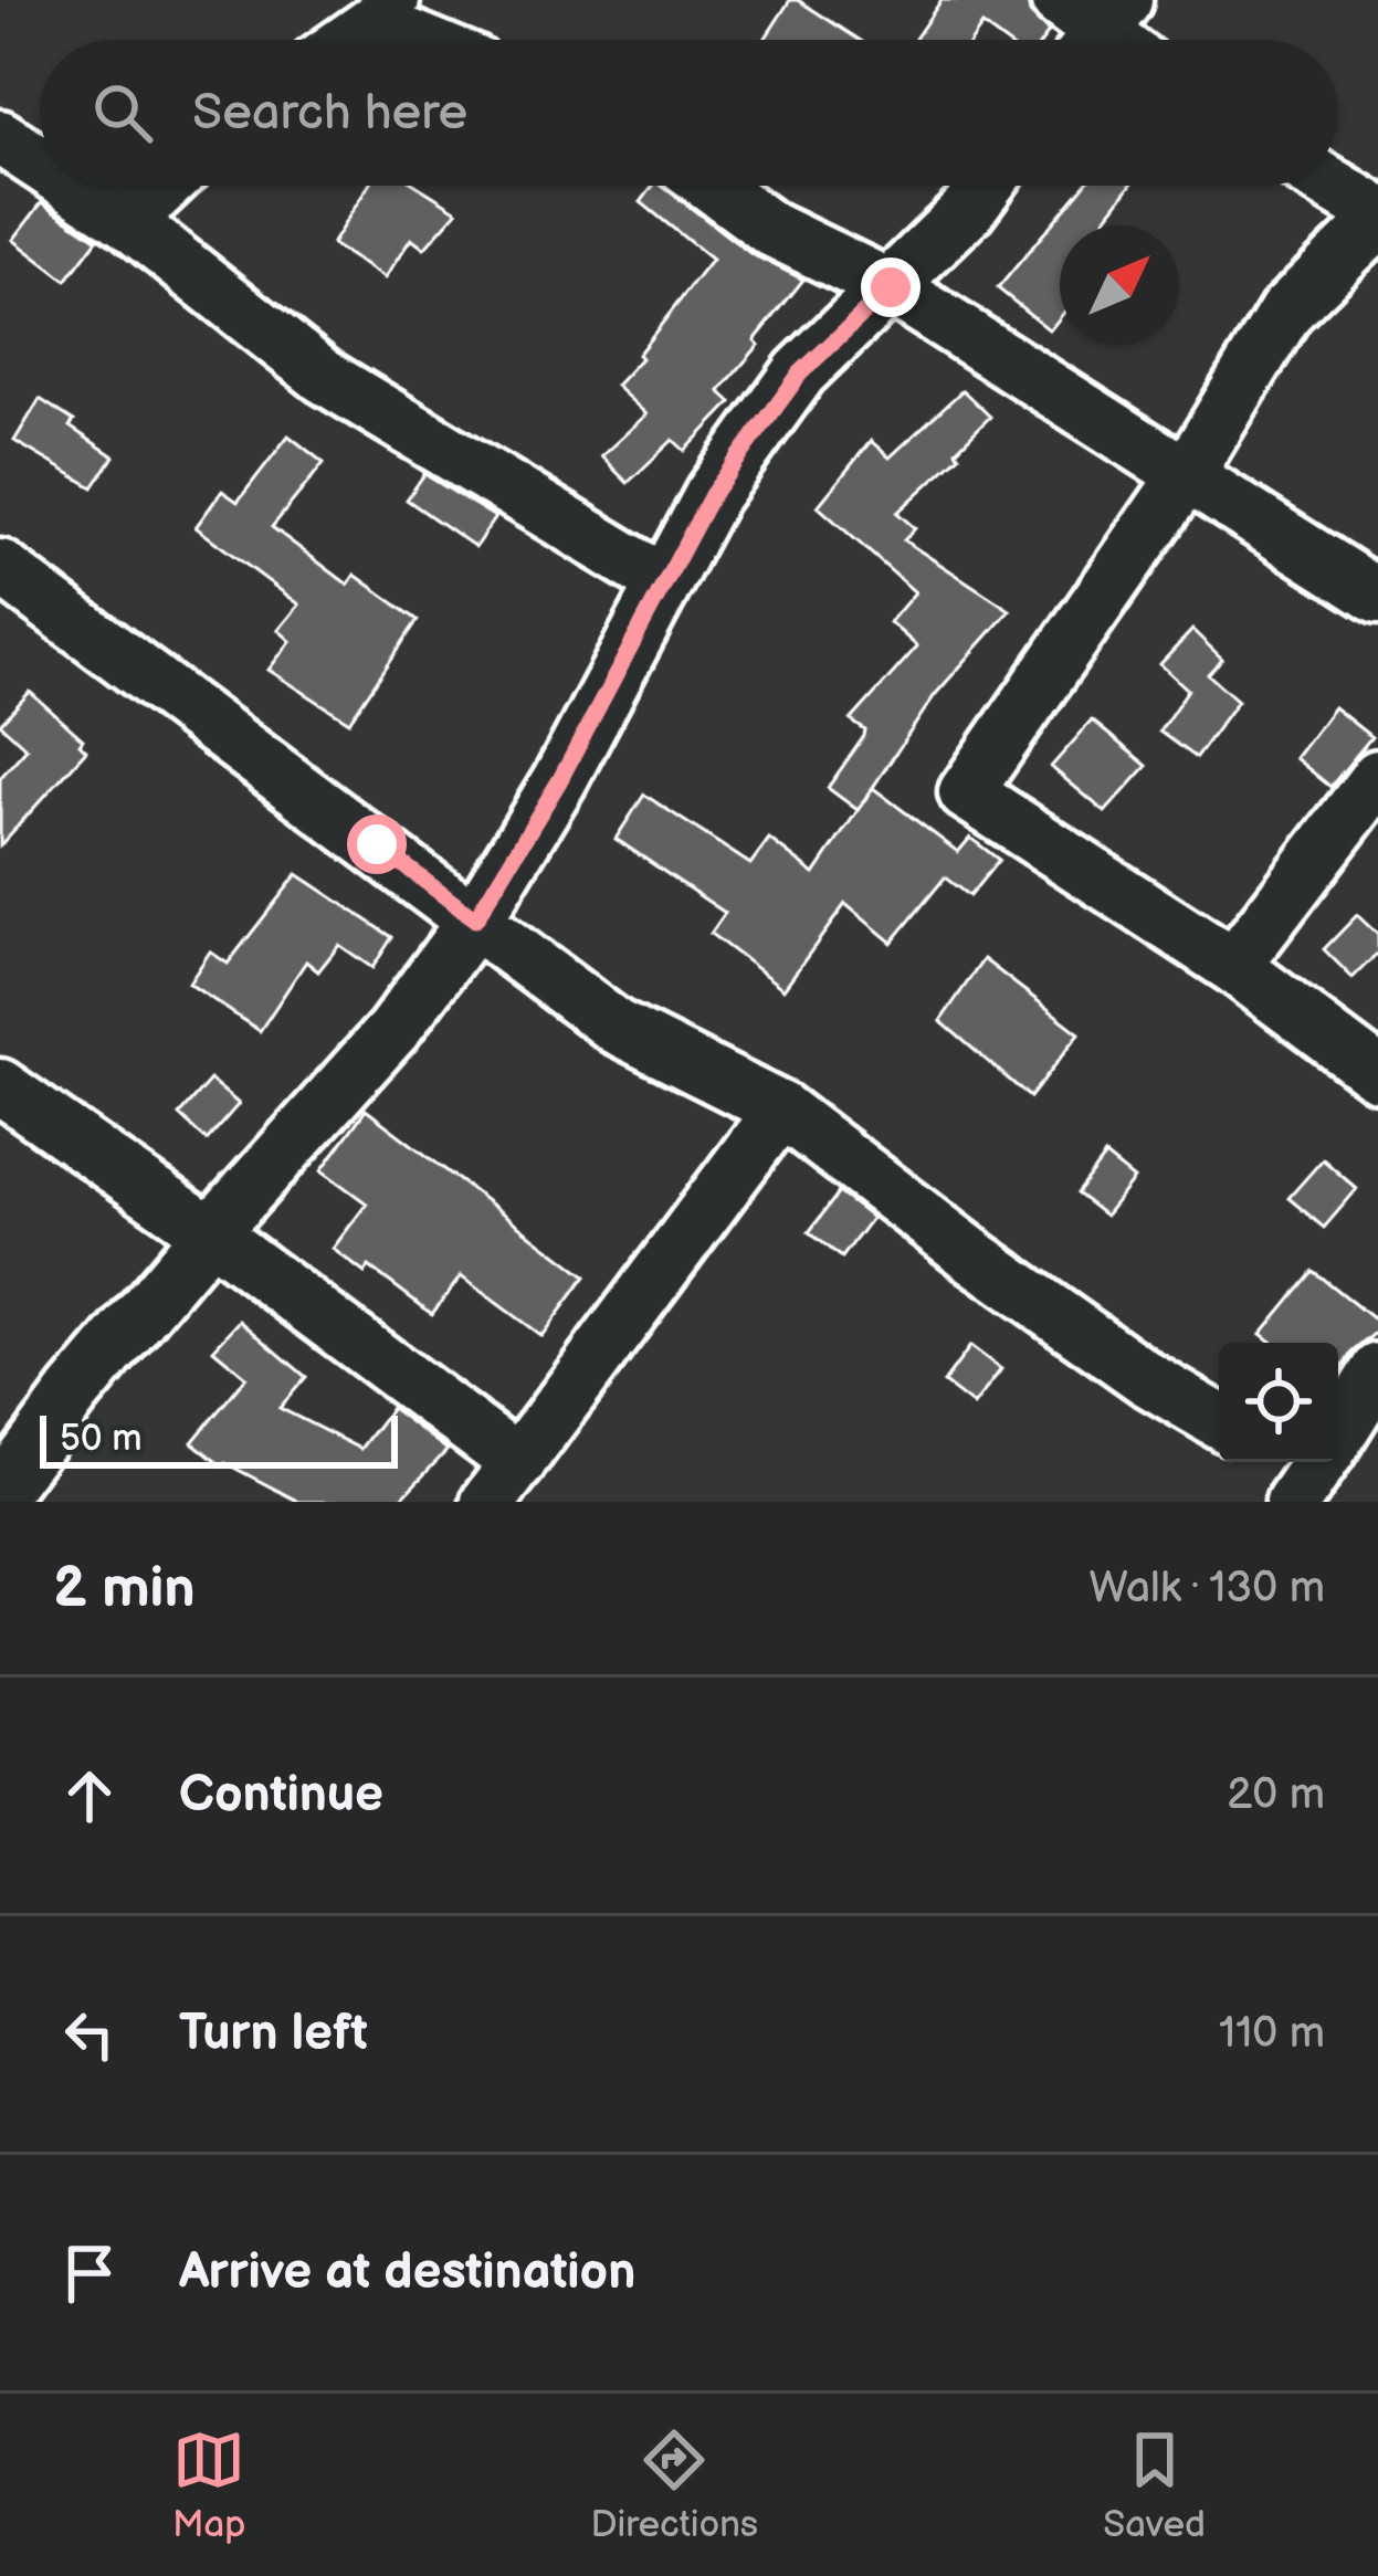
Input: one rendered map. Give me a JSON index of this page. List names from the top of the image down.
{
  "scale_bar": "50 m",
  "north": "top right",
  "page": {
    "search": "Search here",
    "scale": "50 m",
    "heading": ["2 min", "Walk · 130 m"],
    "list": [
      ["Continue", "20 m"],
      ["Turn left", "110 m"],
      "Arrive at destination"
    ],
    "nav": ["Map", "Directions", "Saved"]
  }
}
